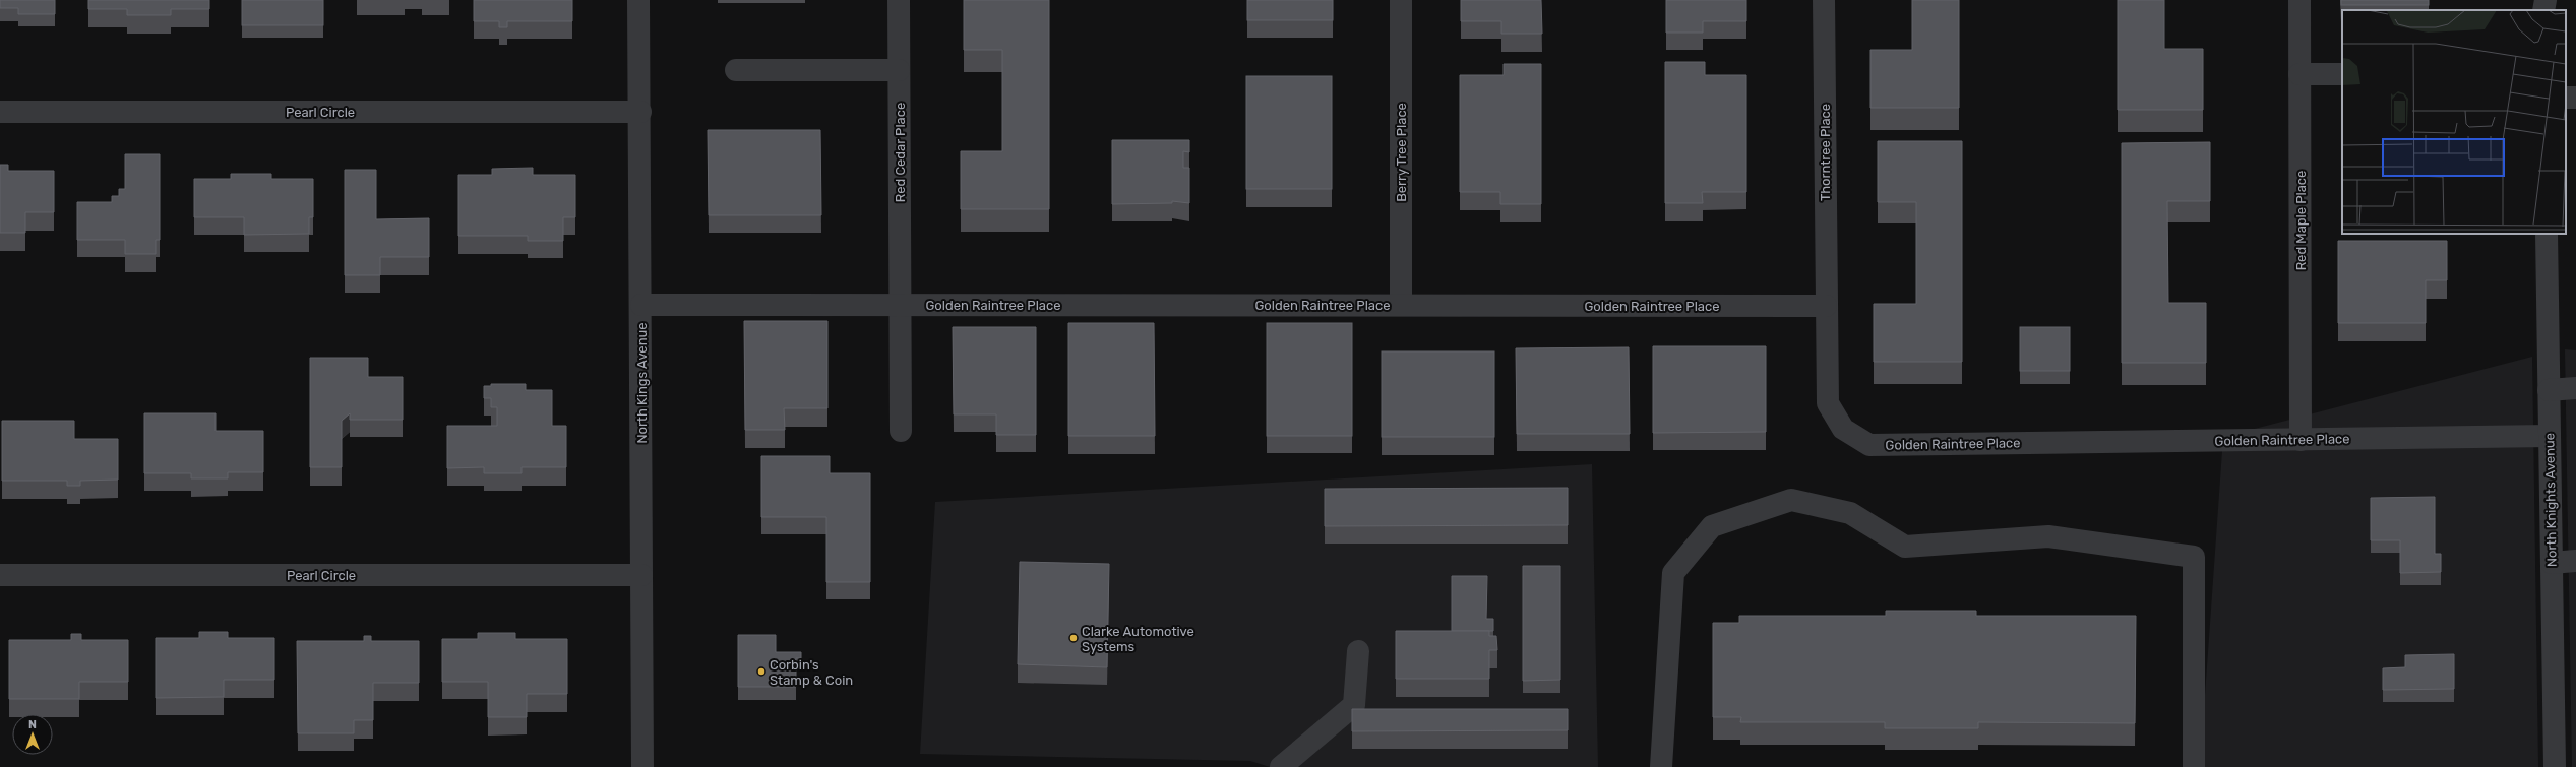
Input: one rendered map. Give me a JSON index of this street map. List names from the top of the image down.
{
  "streets": {
    "street": [
      "Pearl Circle",
      "Red Cedar Place",
      "Berry Tree Place",
      "Thorntree Place",
      "Red Maple Place",
      "Golden Raintree Place",
      "North Kings Avenue",
      "North Knights Avenue"
    ]
  },
  "crossings": [
    ["Pearl Circle", "North Kings Avenue"],
    ["Red Cedar Place", "Golden Raintree Place"],
    ["Berry Tree Place", "Golden Raintree Place"],
    ["Thorntree Place", "Golden Raintree Place"],
    ["Red Maple Place", "Golden Raintree Place"],
    ["Golden Raintree Place", "North Kings Avenue"],
    ["Golden Raintree Place", "North Knights Avenue"]
  ],
  "places": ["Clarke Automotive Systems", "Corbin's Stamp & Coin"],
  "north": "top"
}
